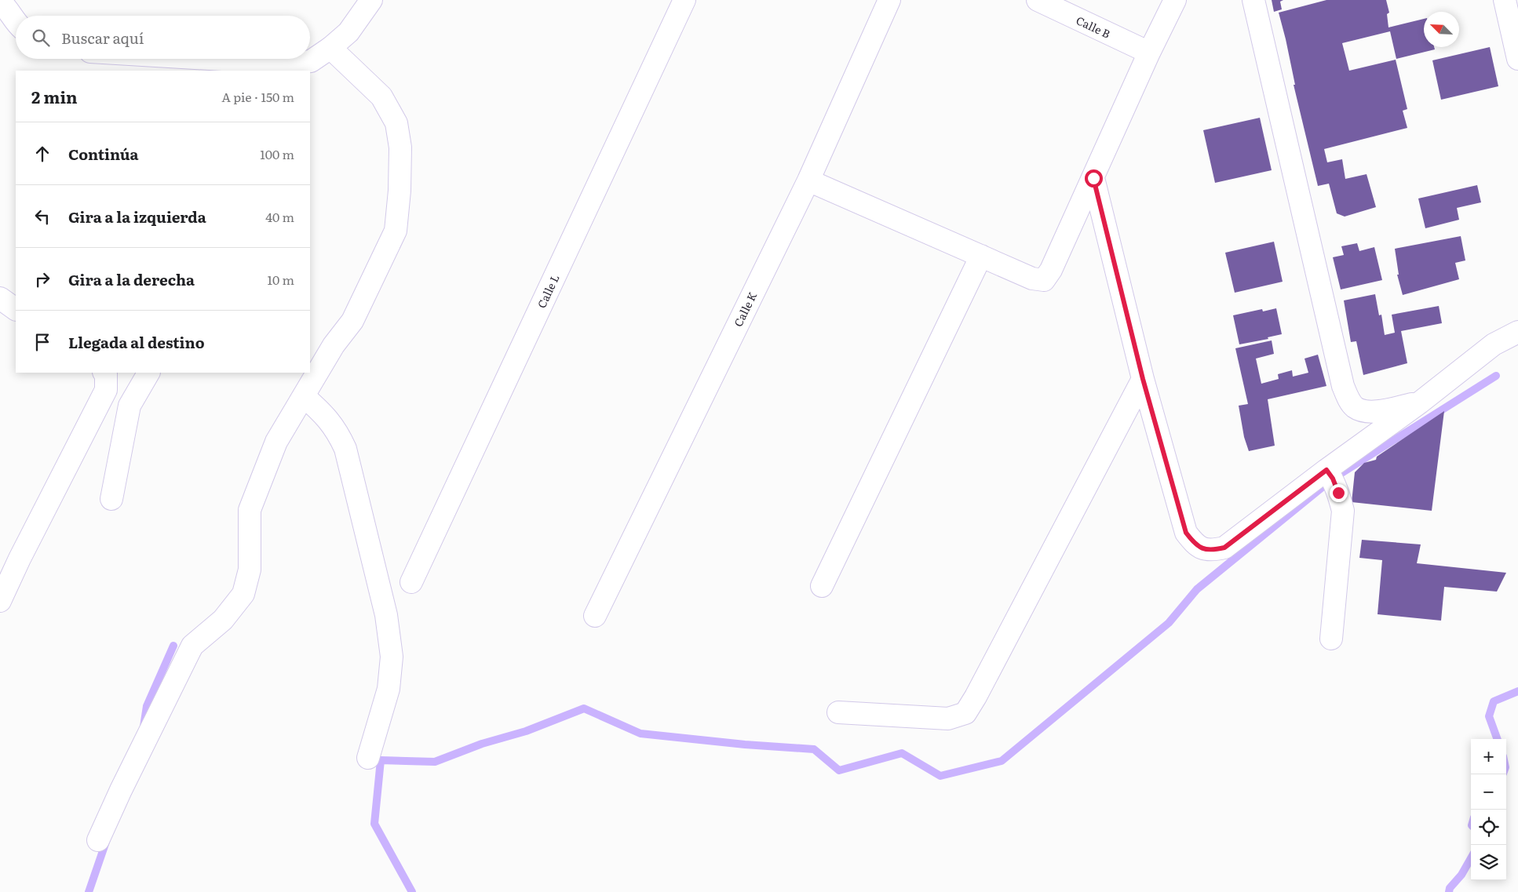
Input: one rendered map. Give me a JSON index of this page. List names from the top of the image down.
{
  "streets": {
    "street": ["Calle B", "Calle L", "Calle K"]
  },
  "north": "top left",
  "page": {
    "search": "Buscar aquí",
    "heading": ["2 min", "A pie · 150 m"],
    "list": [
      ["Continúa", "100 m"],
      ["Gira a la izquierda", "40 m"],
      ["Gira a la derecha", "10 m"],
      "Llegada al destino"
    ],
    "map_buttons": ["+", "−"]
  }
}
